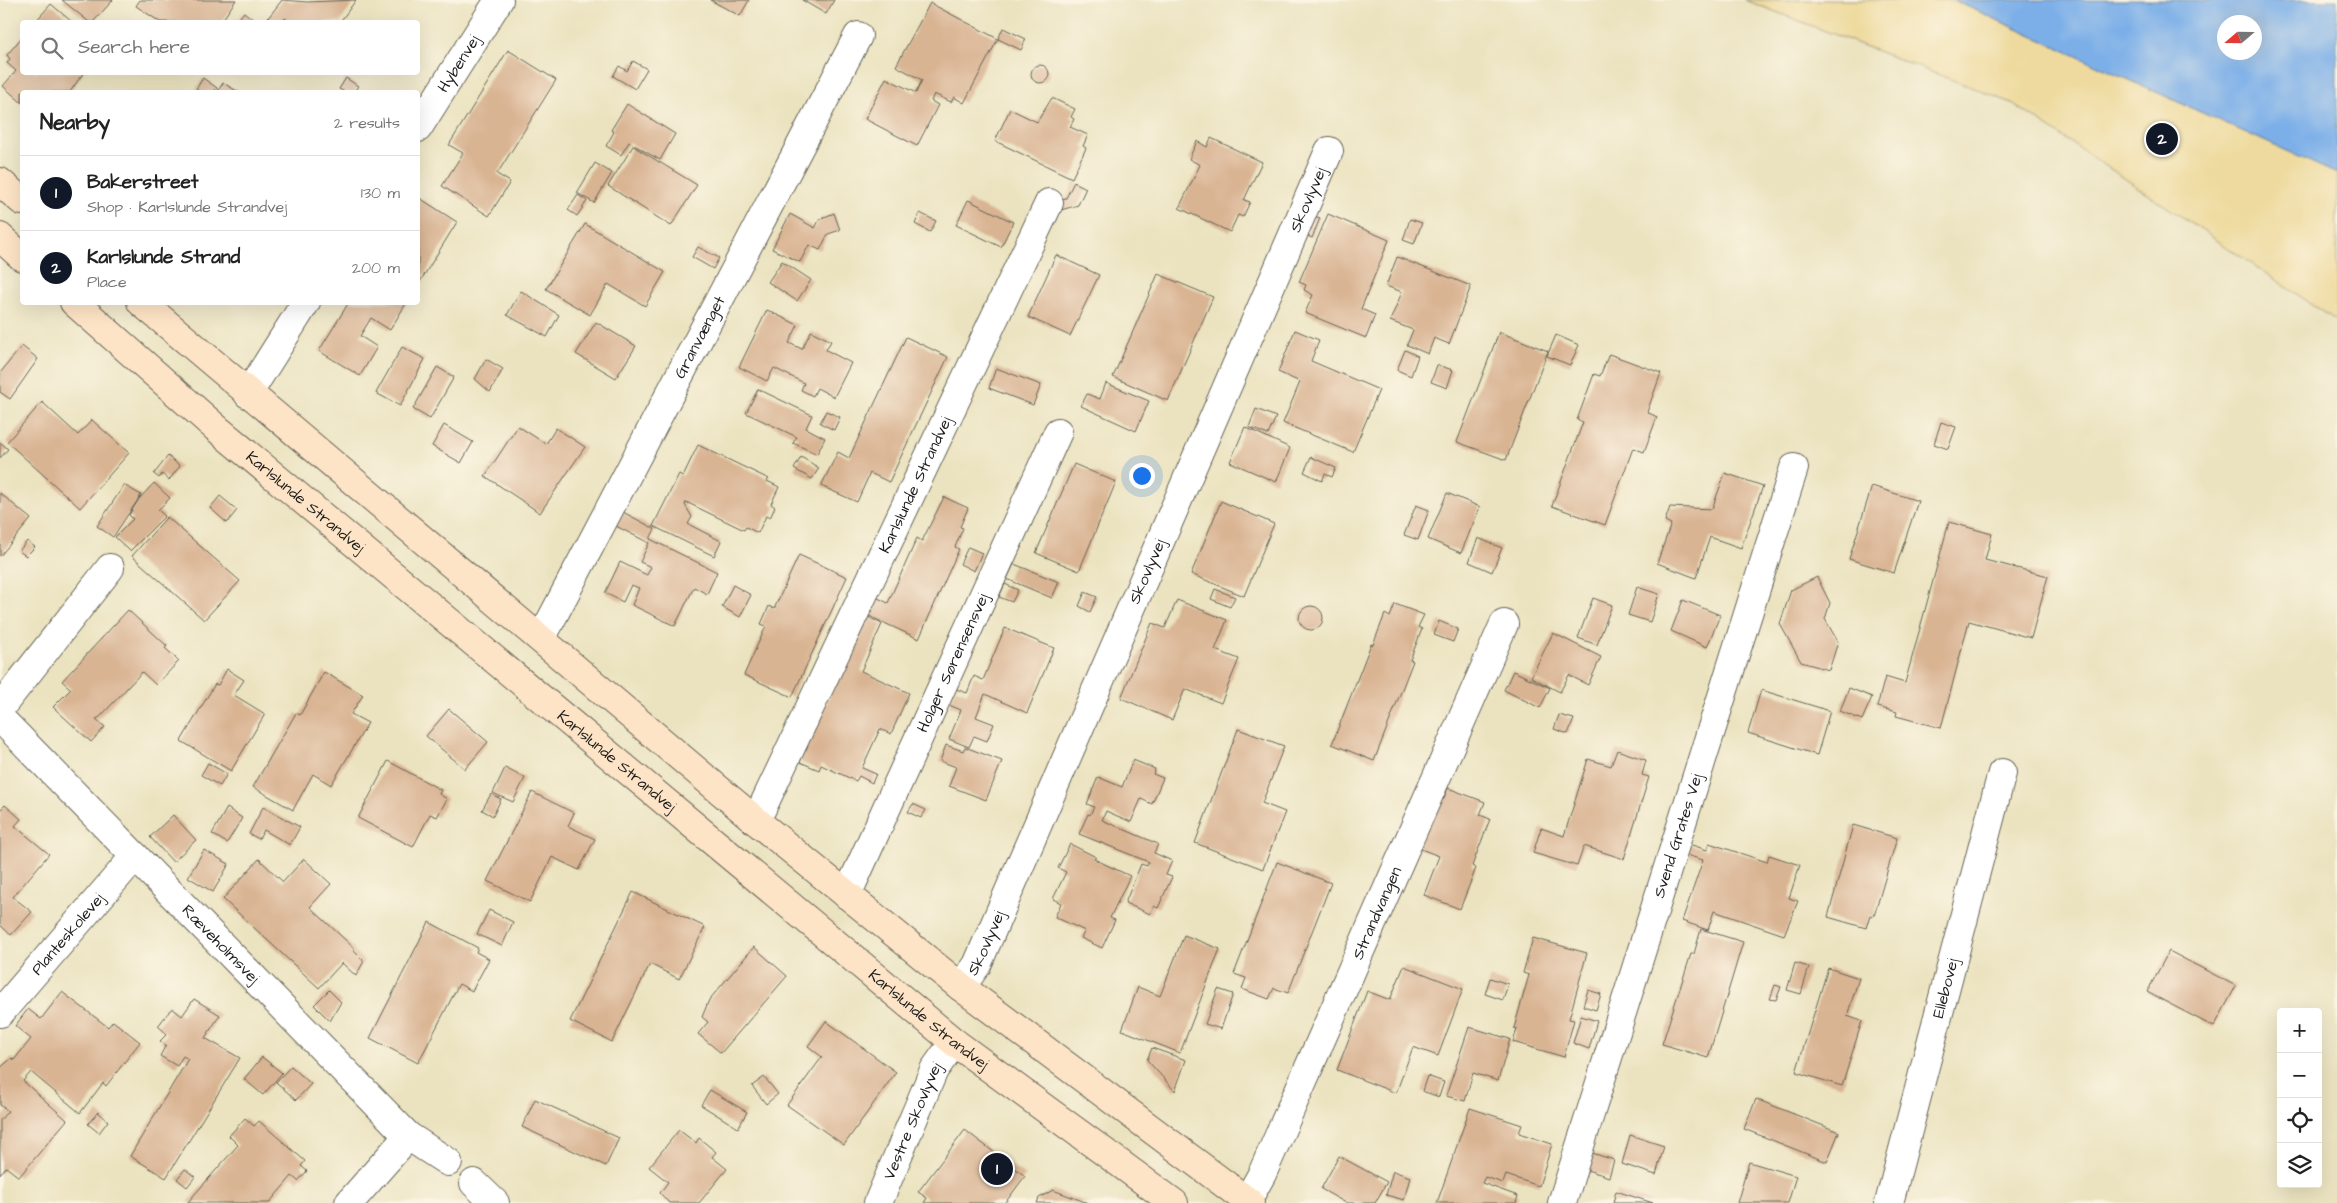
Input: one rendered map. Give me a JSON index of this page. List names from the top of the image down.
{
  "streets": {
    "main road": ["Karlslunde Strandvej"],
    "street": [
      "Hybenvej",
      "Skovlyvej",
      "Granvænget",
      "Holger Sørensensvej",
      "Svend Grates Vej",
      "Strandvangen",
      "Planteskolevej",
      "Ræveholmsvej",
      "Ellebovej",
      "Vestre Skovlyvej"
    ]
  },
  "crossings": [
    ["Karlslunde Strandvej", "Vestre Skovlyvej"],
    ["Planteskolevej", "Ræveholmsvej"]
  ],
  "north": "left",
  "page": {
    "search": "Search here",
    "heading": ["Nearby", "2 results"],
    "pins": ["2", "1"],
    "list": [
      {
        "mark": "1",
        "name": "Bakerstreet",
        "note": "Shop · Karlslunde Strandvej",
        "value": "130 m"
      },
      {
        "mark": "2",
        "name": "Karlslunde Strand",
        "note": "Place",
        "value": "200 m"
      }
    ],
    "map_buttons": ["+", "−"]
  }
}
